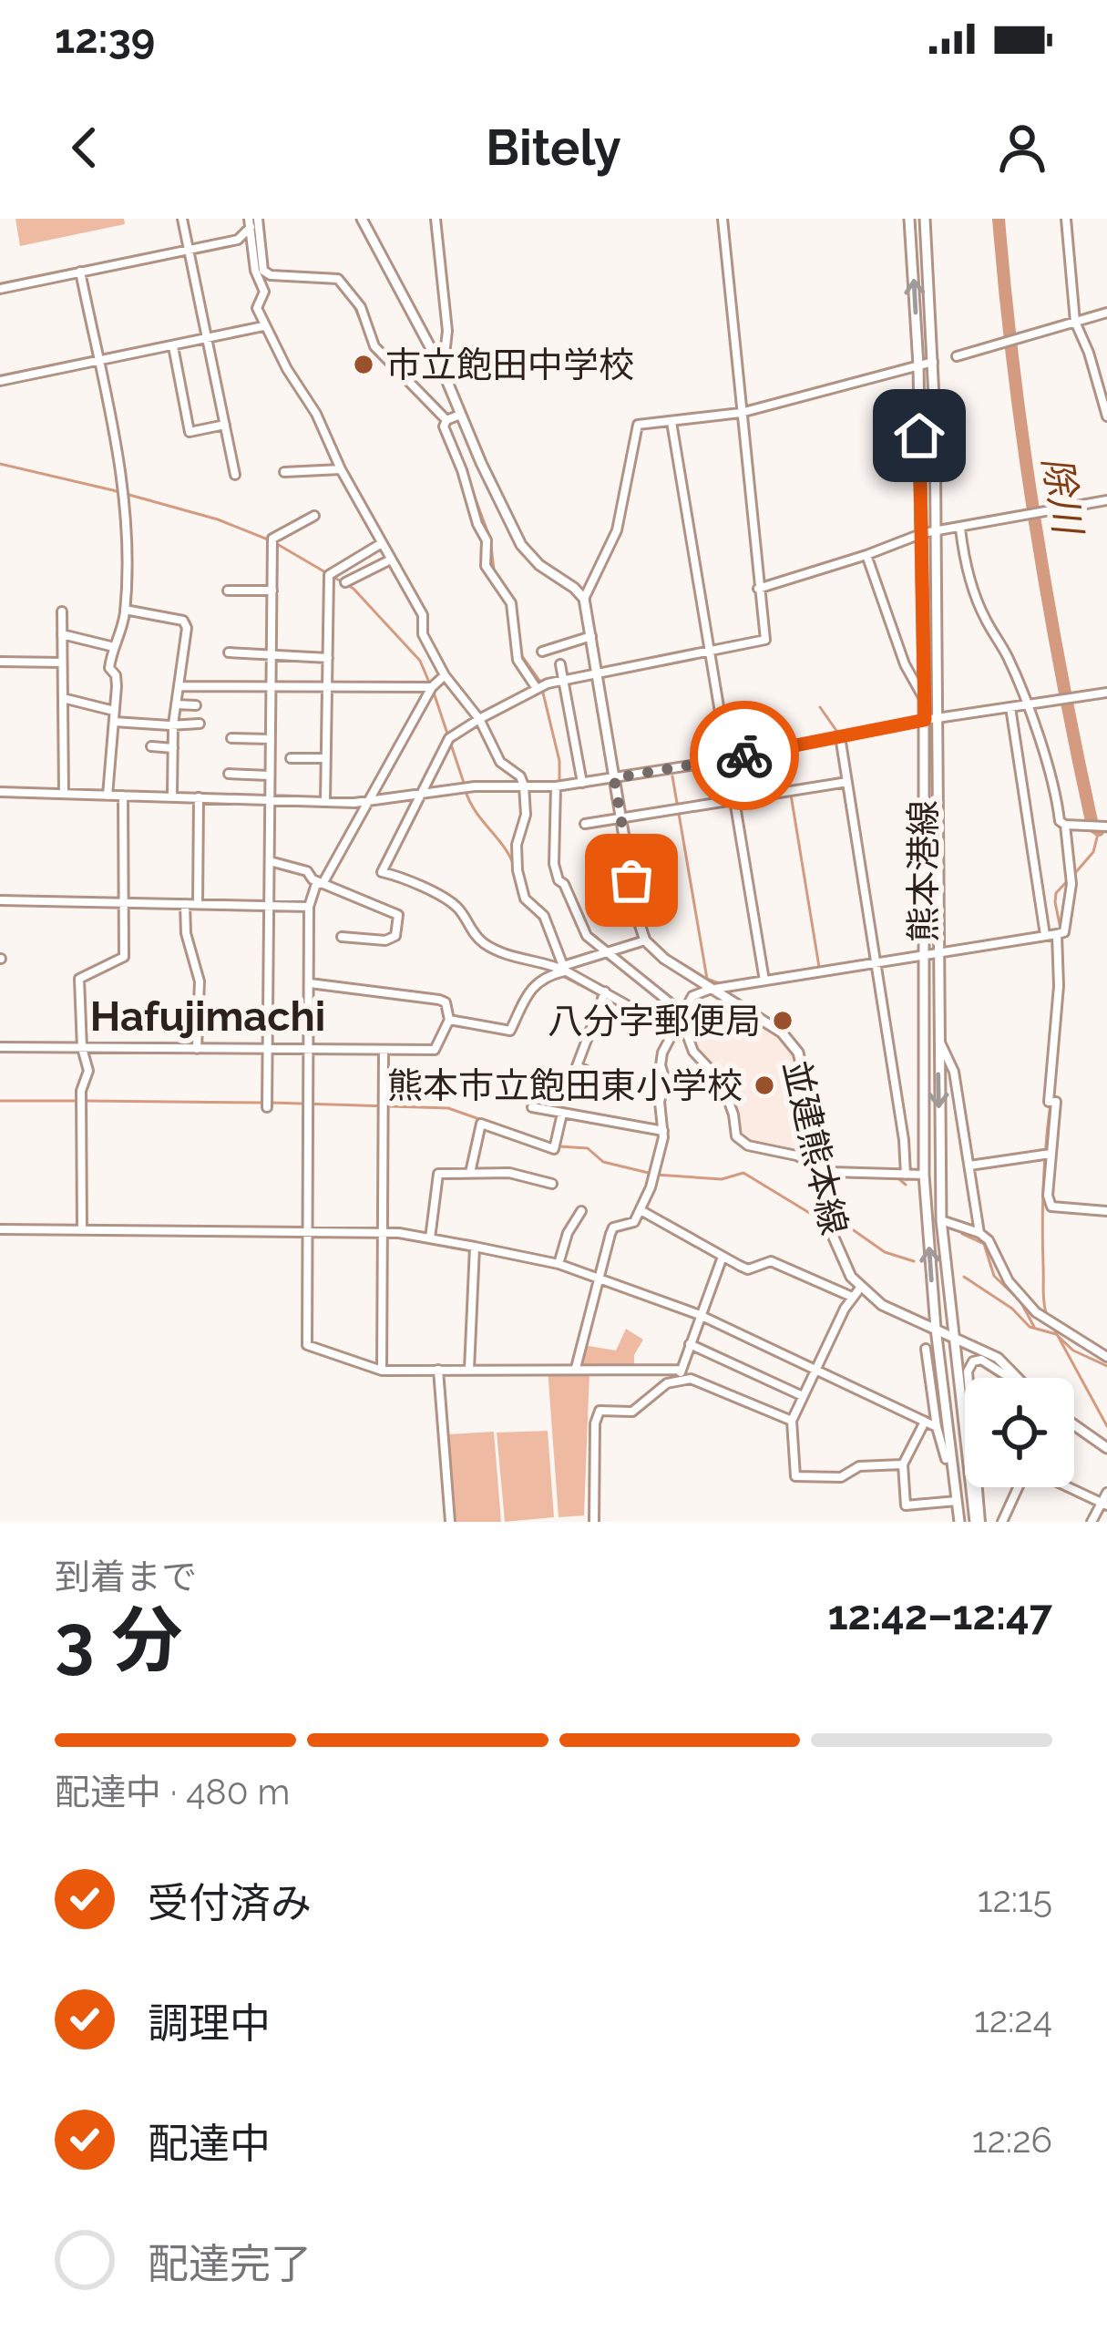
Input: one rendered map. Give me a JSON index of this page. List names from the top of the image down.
{
  "streets": {
    "main road": ["熊本港線", "並建熊本線"]
  },
  "crossings": [
    ["熊本港線", "並建熊本線"]
  ],
  "districts": ["Hafujimachi"],
  "water": ["除川"],
  "places": ["市立飽田中学校", "八分字郵便局", "熊本市立飽田東小学校"],
  "page": {
    "status": "12:39",
    "header": "Bitely",
    "heading": ["3 分", "到着まで", "12:42–12:47"],
    "bar": "配達中 · 480 m",
    "list": [
      ["受付済み", "12:15"],
      ["調理中", "12:24"],
      ["配達中", "12:26"],
      "配達完了"
    ]
  }
}
